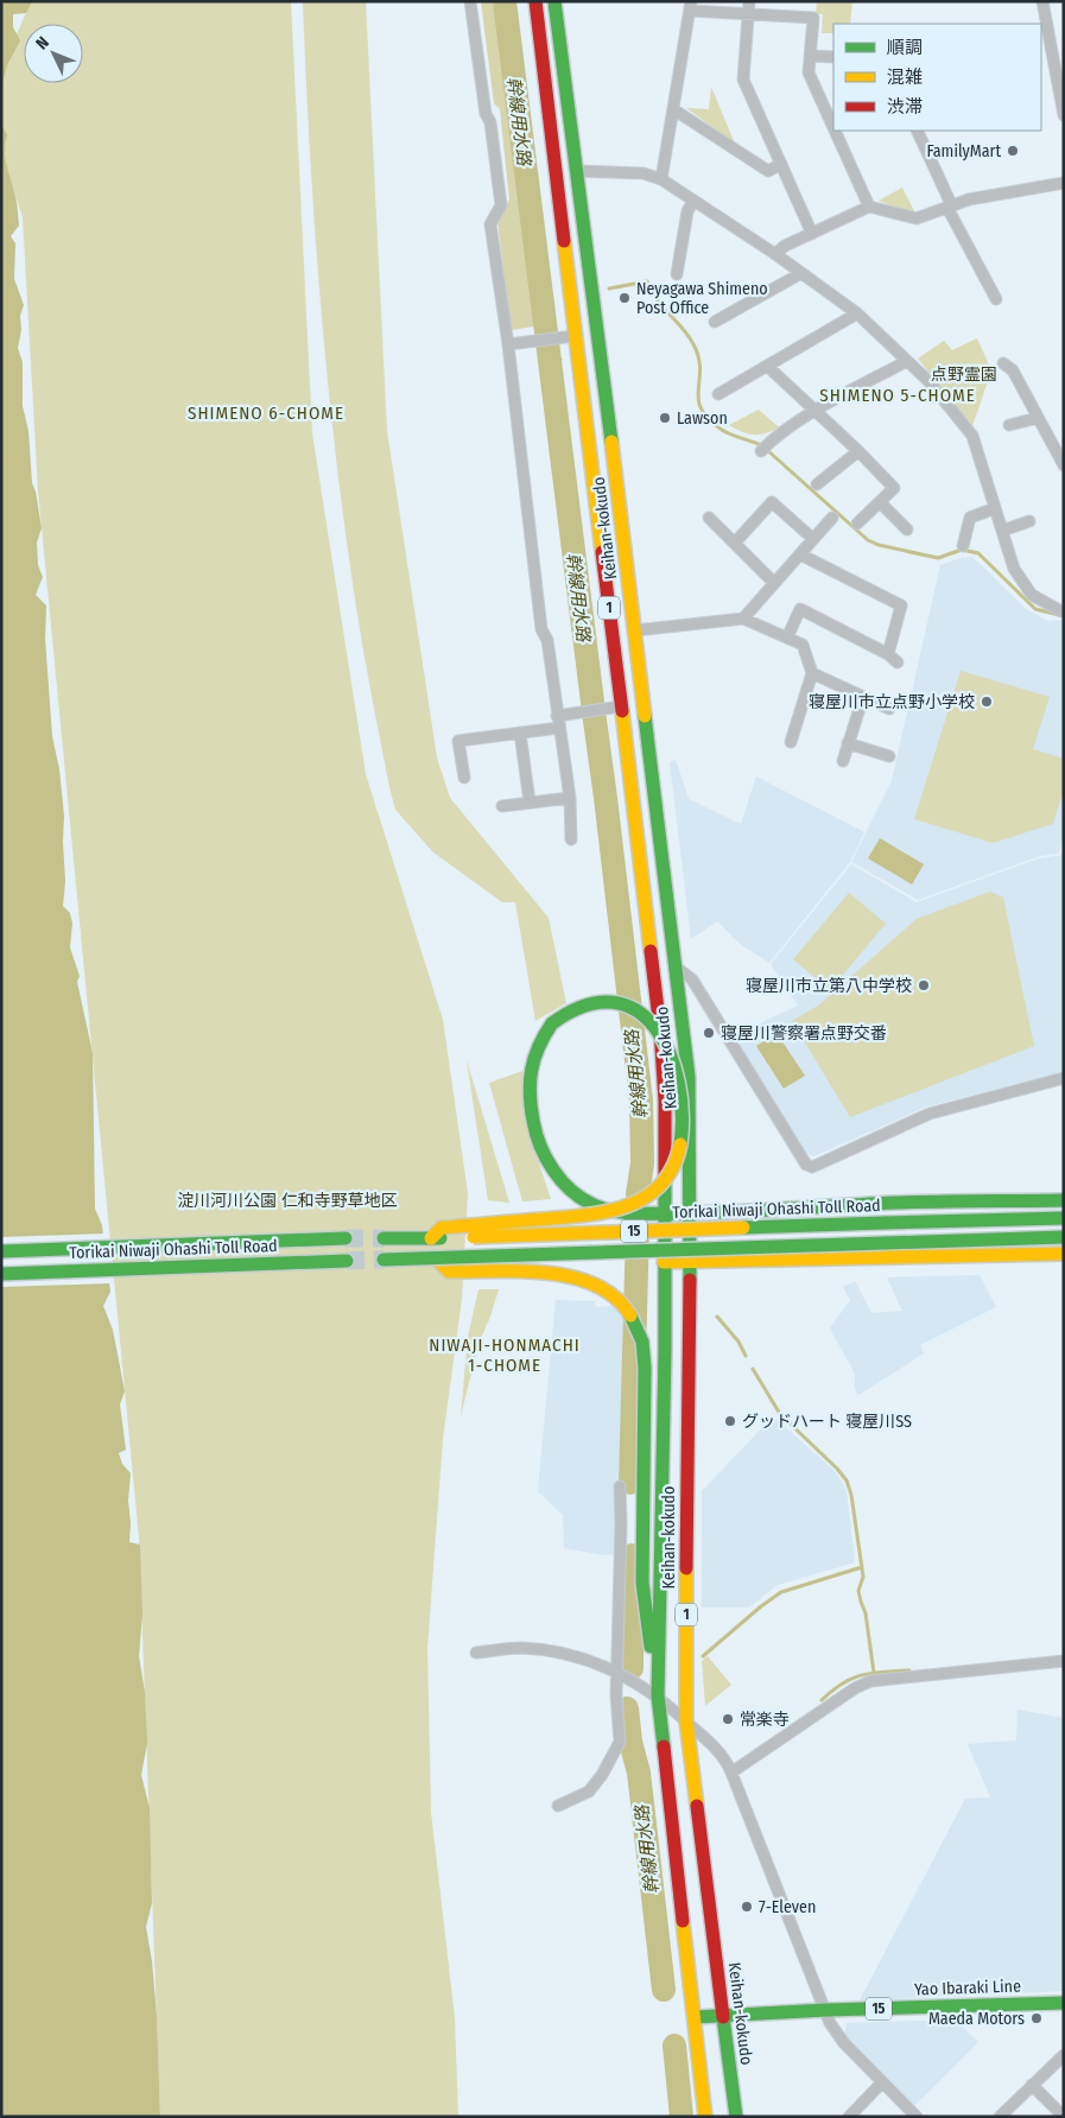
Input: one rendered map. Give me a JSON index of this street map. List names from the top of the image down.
{
  "streets": {
    "main road": [
      "Keihan-kokudo",
      "1",
      "Torikai Niwaji Ohashi Toll Road",
      "15",
      "Yao Ibaraki Line"
    ]
  },
  "crossings": [
    ["Keihan-kokudo", "15"],
    ["Keihan-kokudo", "Yao Ibaraki Line"],
    ["Torikai Niwaji Ohashi Toll Road", "15"]
  ],
  "districts": ["SHIMENO 5-CHOME", "SHIMENO 6-CHOME", "NIWAJI-HONMACHI 1-CHOME"],
  "water": ["幹線用水路"],
  "parks": ["点野霊園", "淀川河川公園 仁和寺野草地区"],
  "places": [
    "FamilyMart",
    "Neyagawa Shimeno Post Office",
    "Lawson",
    "寝屋川市立点野小学校",
    "寝屋川市立第八中学校",
    "寝屋川警察署点野交番",
    "グッドハート 寝屋川SS",
    "常楽寺",
    "7-Eleven",
    "Maeda Motors"
  ],
  "legend": ["順調", "混雑", "渋滞"],
  "north": "top left"
}
